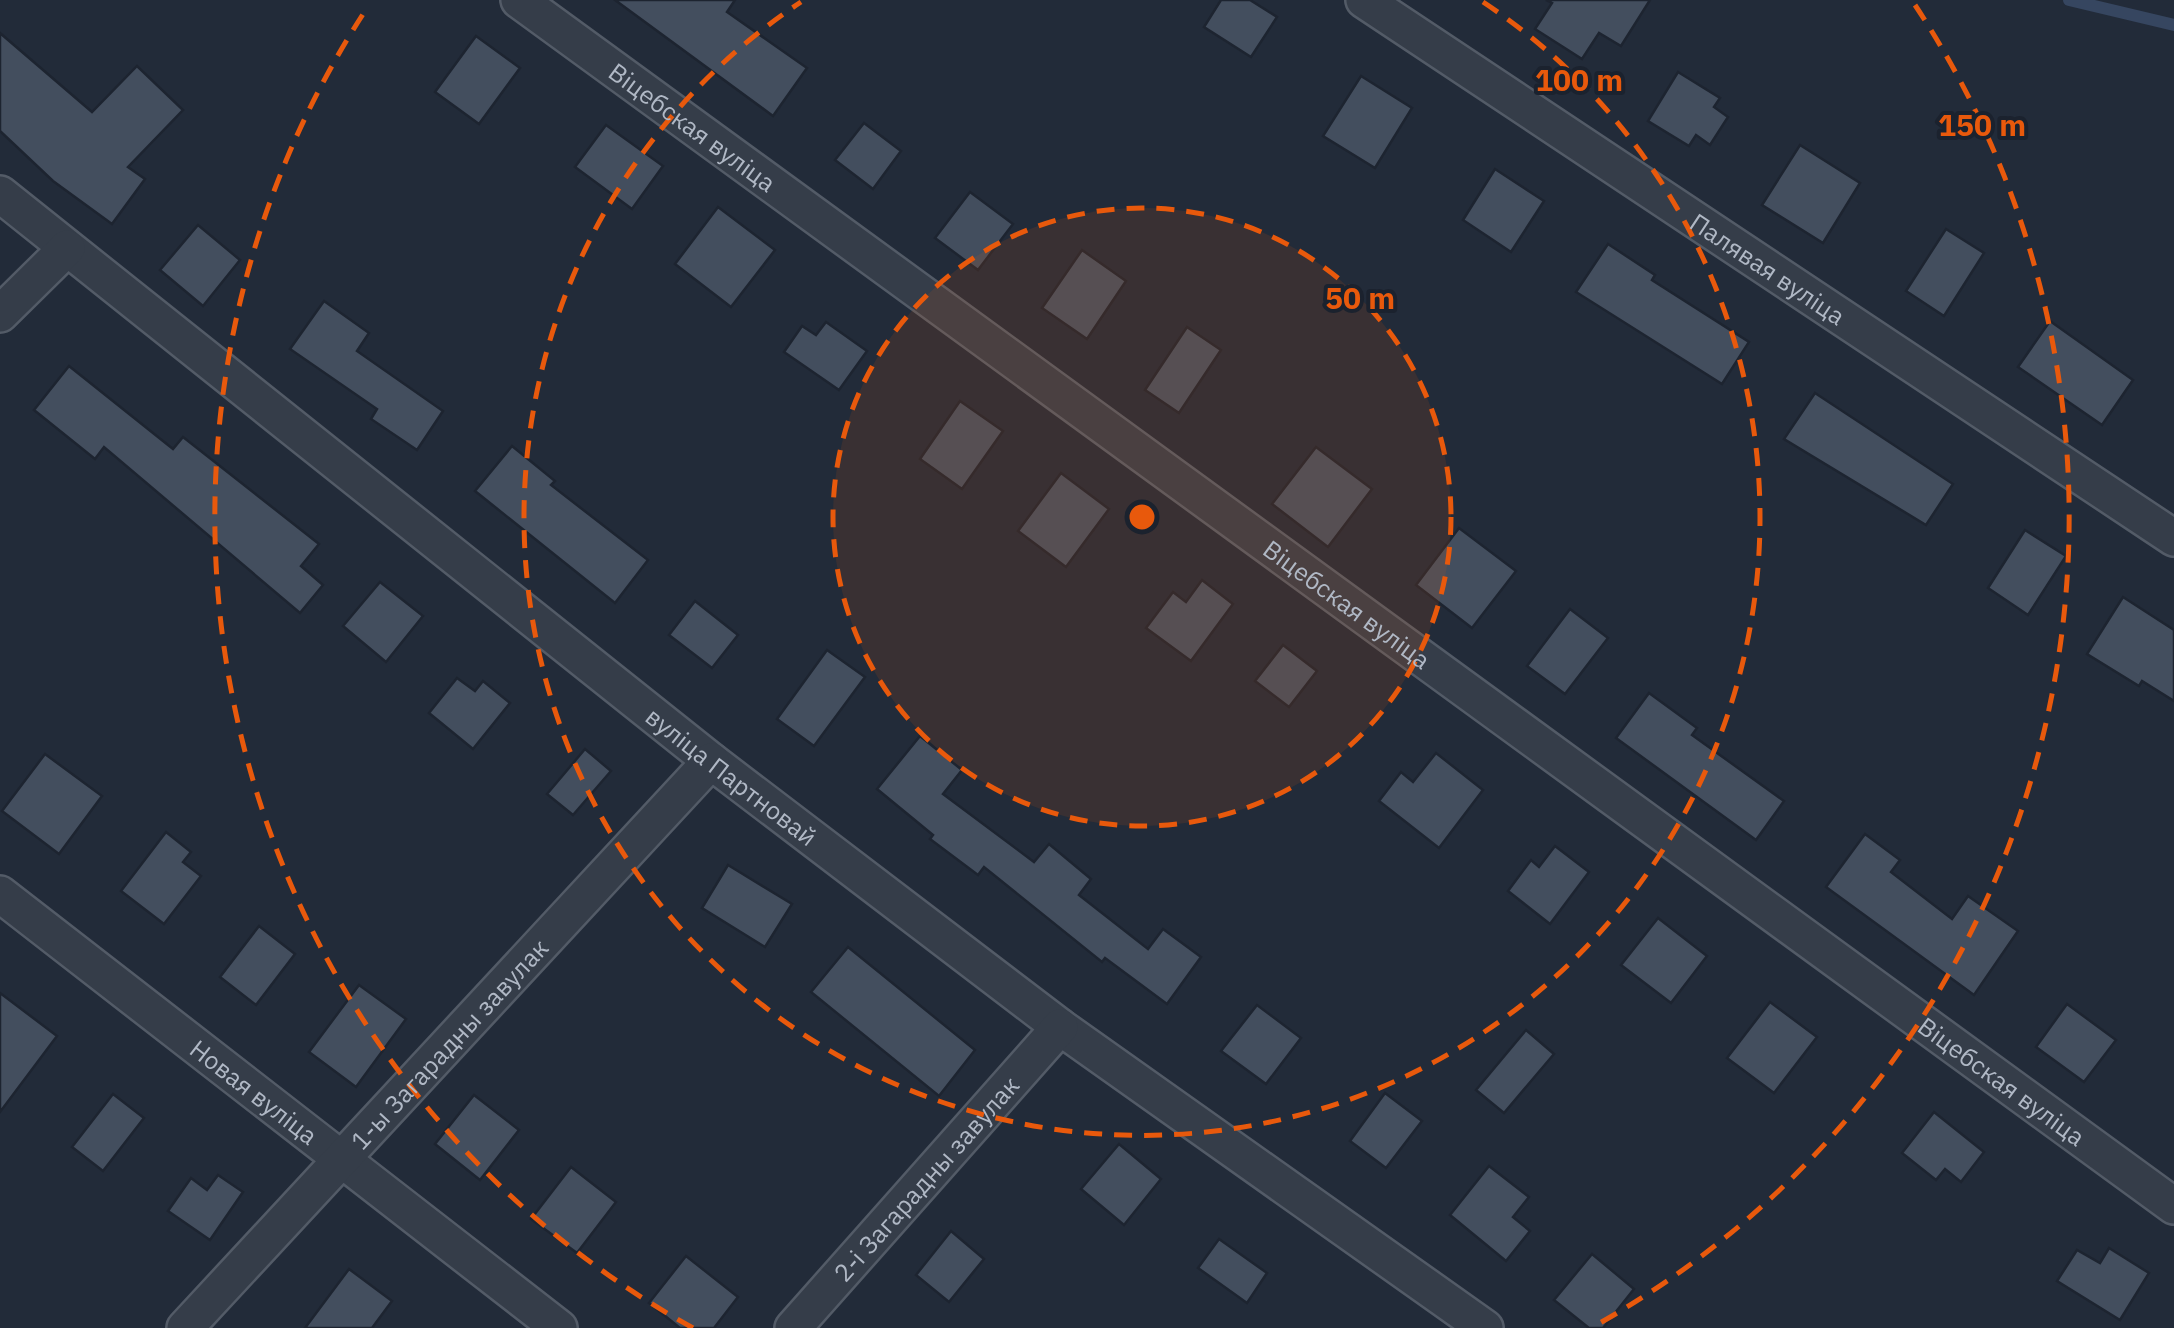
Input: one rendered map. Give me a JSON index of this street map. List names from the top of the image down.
{
  "streets": {
    "street": [
      "Віцебская вуліца",
      "Палявая вуліца",
      "вуліца Партновай",
      "1-ы Загарадны завулак",
      "Новая вуліца",
      "2-і Загарадны завулак"
    ]
  },
  "crossings": [
    ["вуліца Партновай", "1-ы Загарадны завулак"],
    ["вуліца Партновай", "2-і Загарадны завулак"],
    ["1-ы Загарадны завулак", "Новая вуліца"]
  ],
  "rings": ["100 m", "150 m", "50 m"]
}
